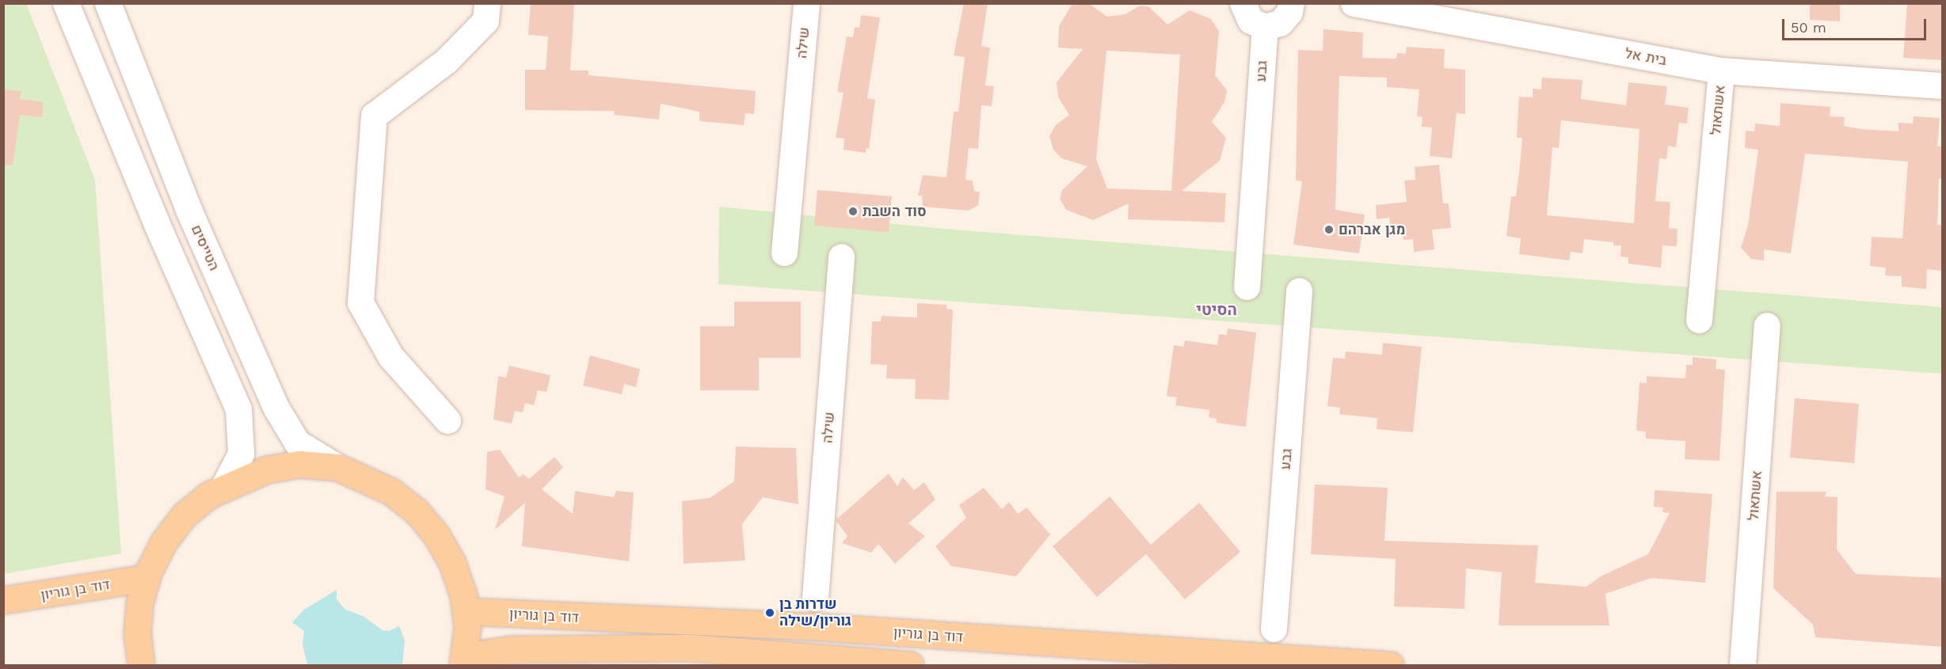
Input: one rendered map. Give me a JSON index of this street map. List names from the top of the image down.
{
  "streets": {
    "main road": ["דוד בן גוריון"],
    "street": [
      "שילה",
      "בית אל",
      "גבע",
      "אשתאול",
      "הטייסים"
    ]
  },
  "crossings": [
    ["בית אל", "אשתאול"]
  ],
  "districts": ["הסיטי"],
  "places": ["סוד השבת", "מגן אברהם", "שדרות בן גוריון/שילה"],
  "scale_bar": "50 m"
}
